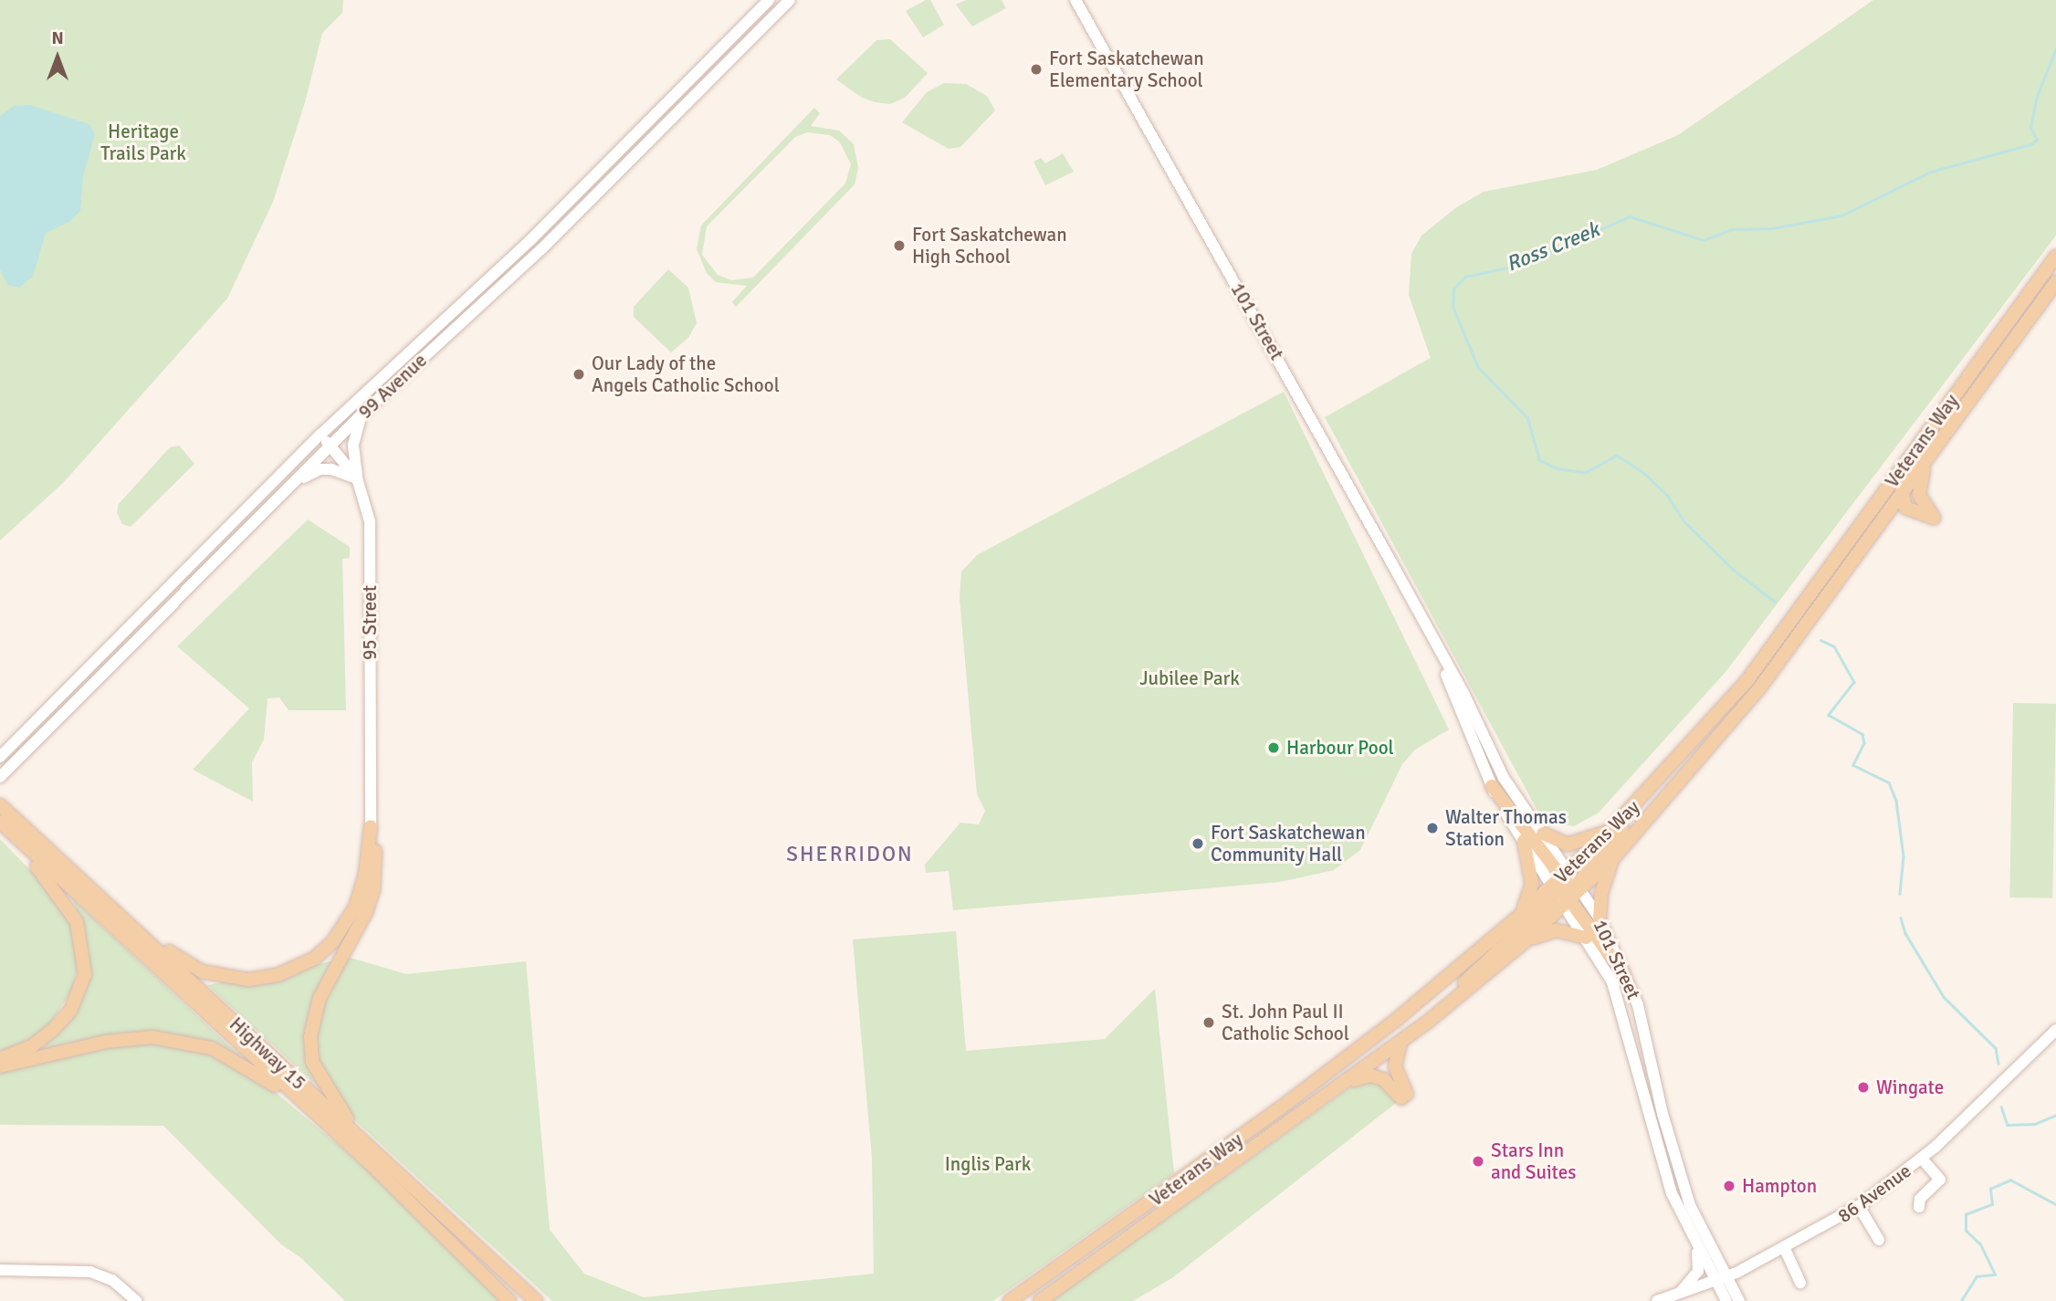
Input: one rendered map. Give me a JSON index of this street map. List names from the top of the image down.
{
  "streets": {
    "main road": ["Veterans Way", "Highway 15"],
    "street": [
      "101 Street",
      "99 Avenue",
      "95 Street",
      "86 Avenue"
    ]
  },
  "crossings": [
    ["101 Street", "Veterans Way"],
    ["101 Street", "86 Avenue"],
    ["99 Avenue", "95 Street"]
  ],
  "districts": ["SHERRIDON"],
  "water": ["Ross Creek"],
  "parks": ["Heritage Trails Park", "Jubilee Park", "Inglis Park"],
  "places": [
    "Fort Saskatchewan Elementary School",
    "Fort Saskatchewan High School",
    "Our Lady of the Angels Catholic School",
    "Harbour Pool",
    "Walter Thomas Station",
    "Fort Saskatchewan Community Hall",
    "St. John Paul II Catholic School",
    "Wingate",
    "Stars Inn and Suites",
    "Hampton"
  ],
  "north": "top"
}
